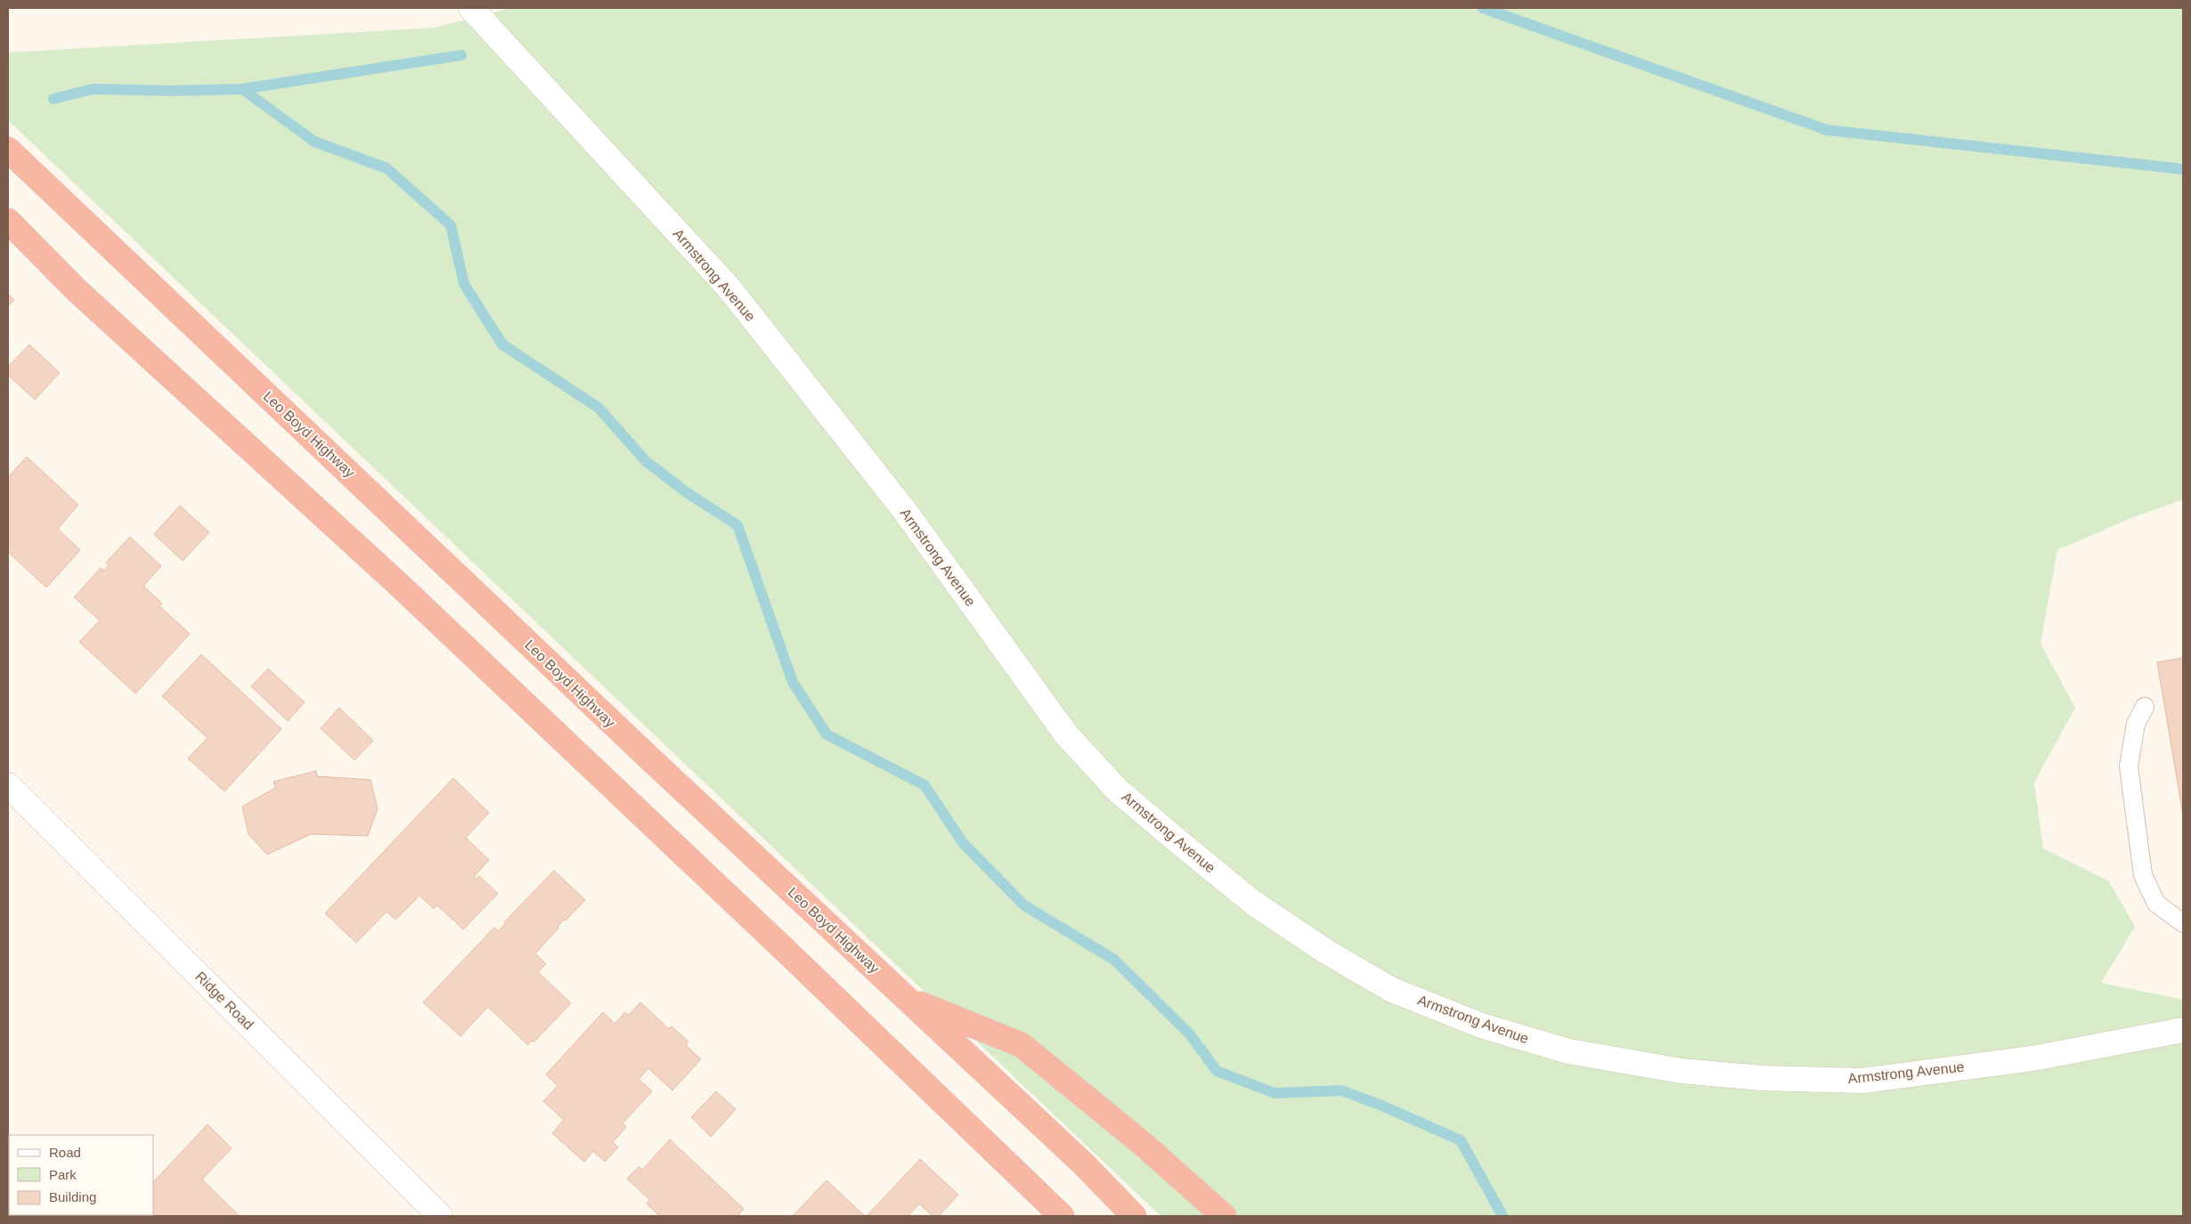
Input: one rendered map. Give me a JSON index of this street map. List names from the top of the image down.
{
  "streets": {
    "highway": ["Leo Boyd Highway"],
    "street": ["Armstrong Avenue", "Ridge Road"]
  },
  "legend": ["Road", "Park", "Building"]
}
